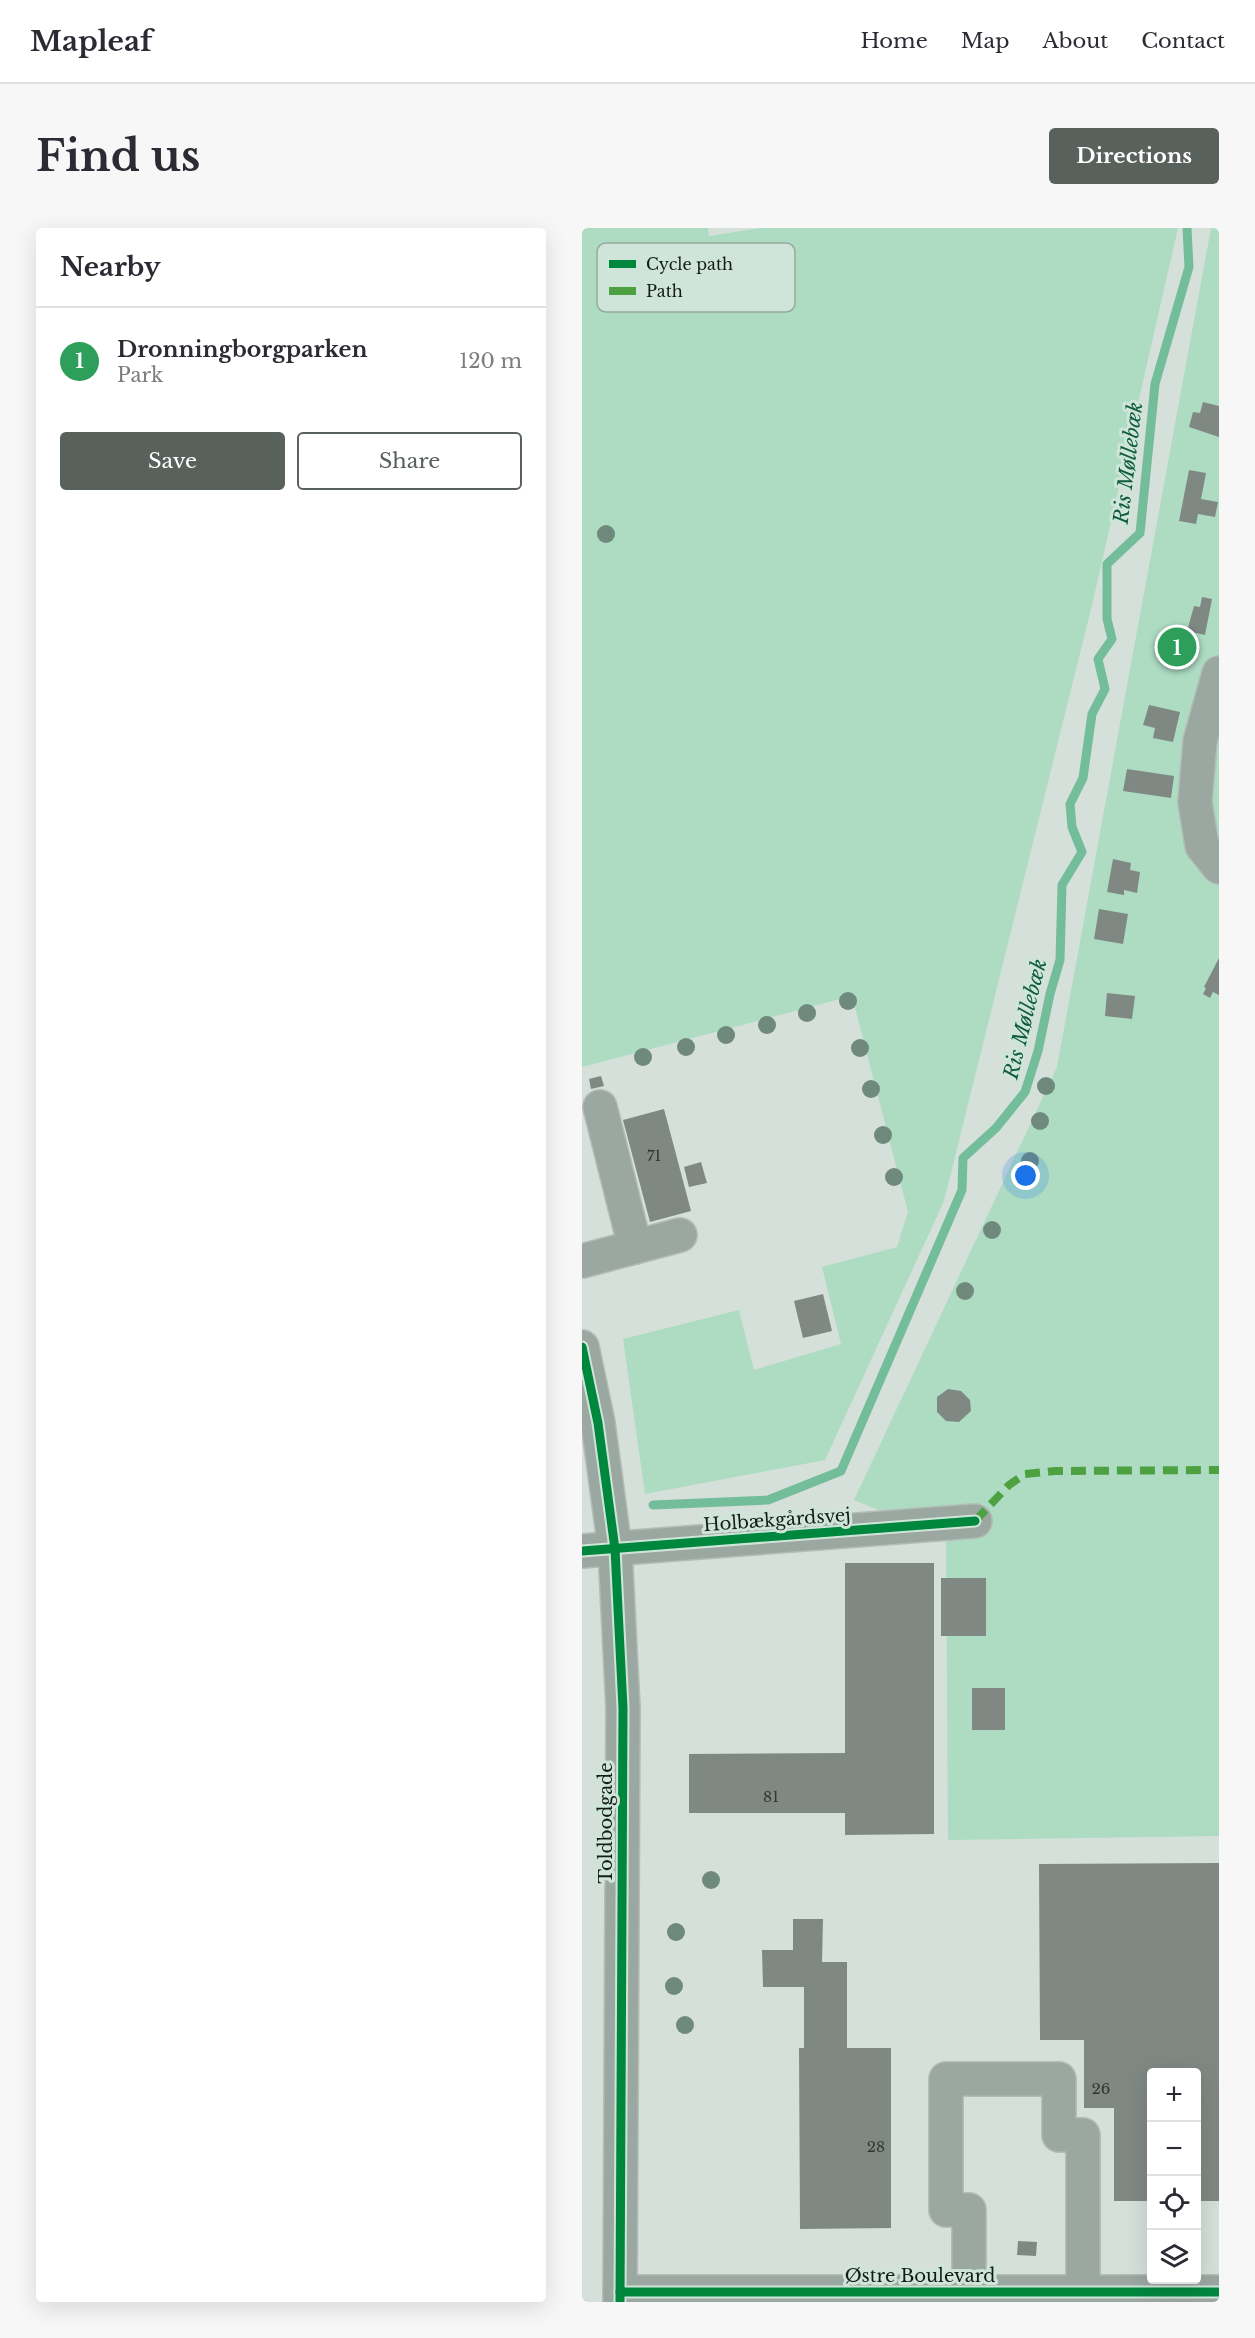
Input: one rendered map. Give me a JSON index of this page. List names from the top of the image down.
{
  "streets": {
    "street": ["Holbækgårdsvej", "Toldbodgade", "Østre Boulevard"]
  },
  "crossings": [
    ["Holbækgårdsvej", "Toldbodgade"],
    ["Toldbodgade", "Østre Boulevard"]
  ],
  "water": ["Ris Møllebæk"],
  "house_numbers": [
    "71",
    "81",
    "26",
    "28"
  ],
  "legend": ["Cycle path", "Path"],
  "page": {
    "header": "Mapleaf",
    "nav": [
      "Home",
      "Map",
      "About",
      "Contact"
    ],
    "buttons": [
      "Directions",
      ["Save", "Share"]
    ],
    "title": "Find us",
    "heading": "Nearby",
    "list": [
      {
        "mark": "1",
        "name": "Dronningborgparken",
        "note": "Park",
        "value": "120 m"
      }
    ],
    "pins": "1",
    "map_buttons": ["+", "−"]
  }
}
